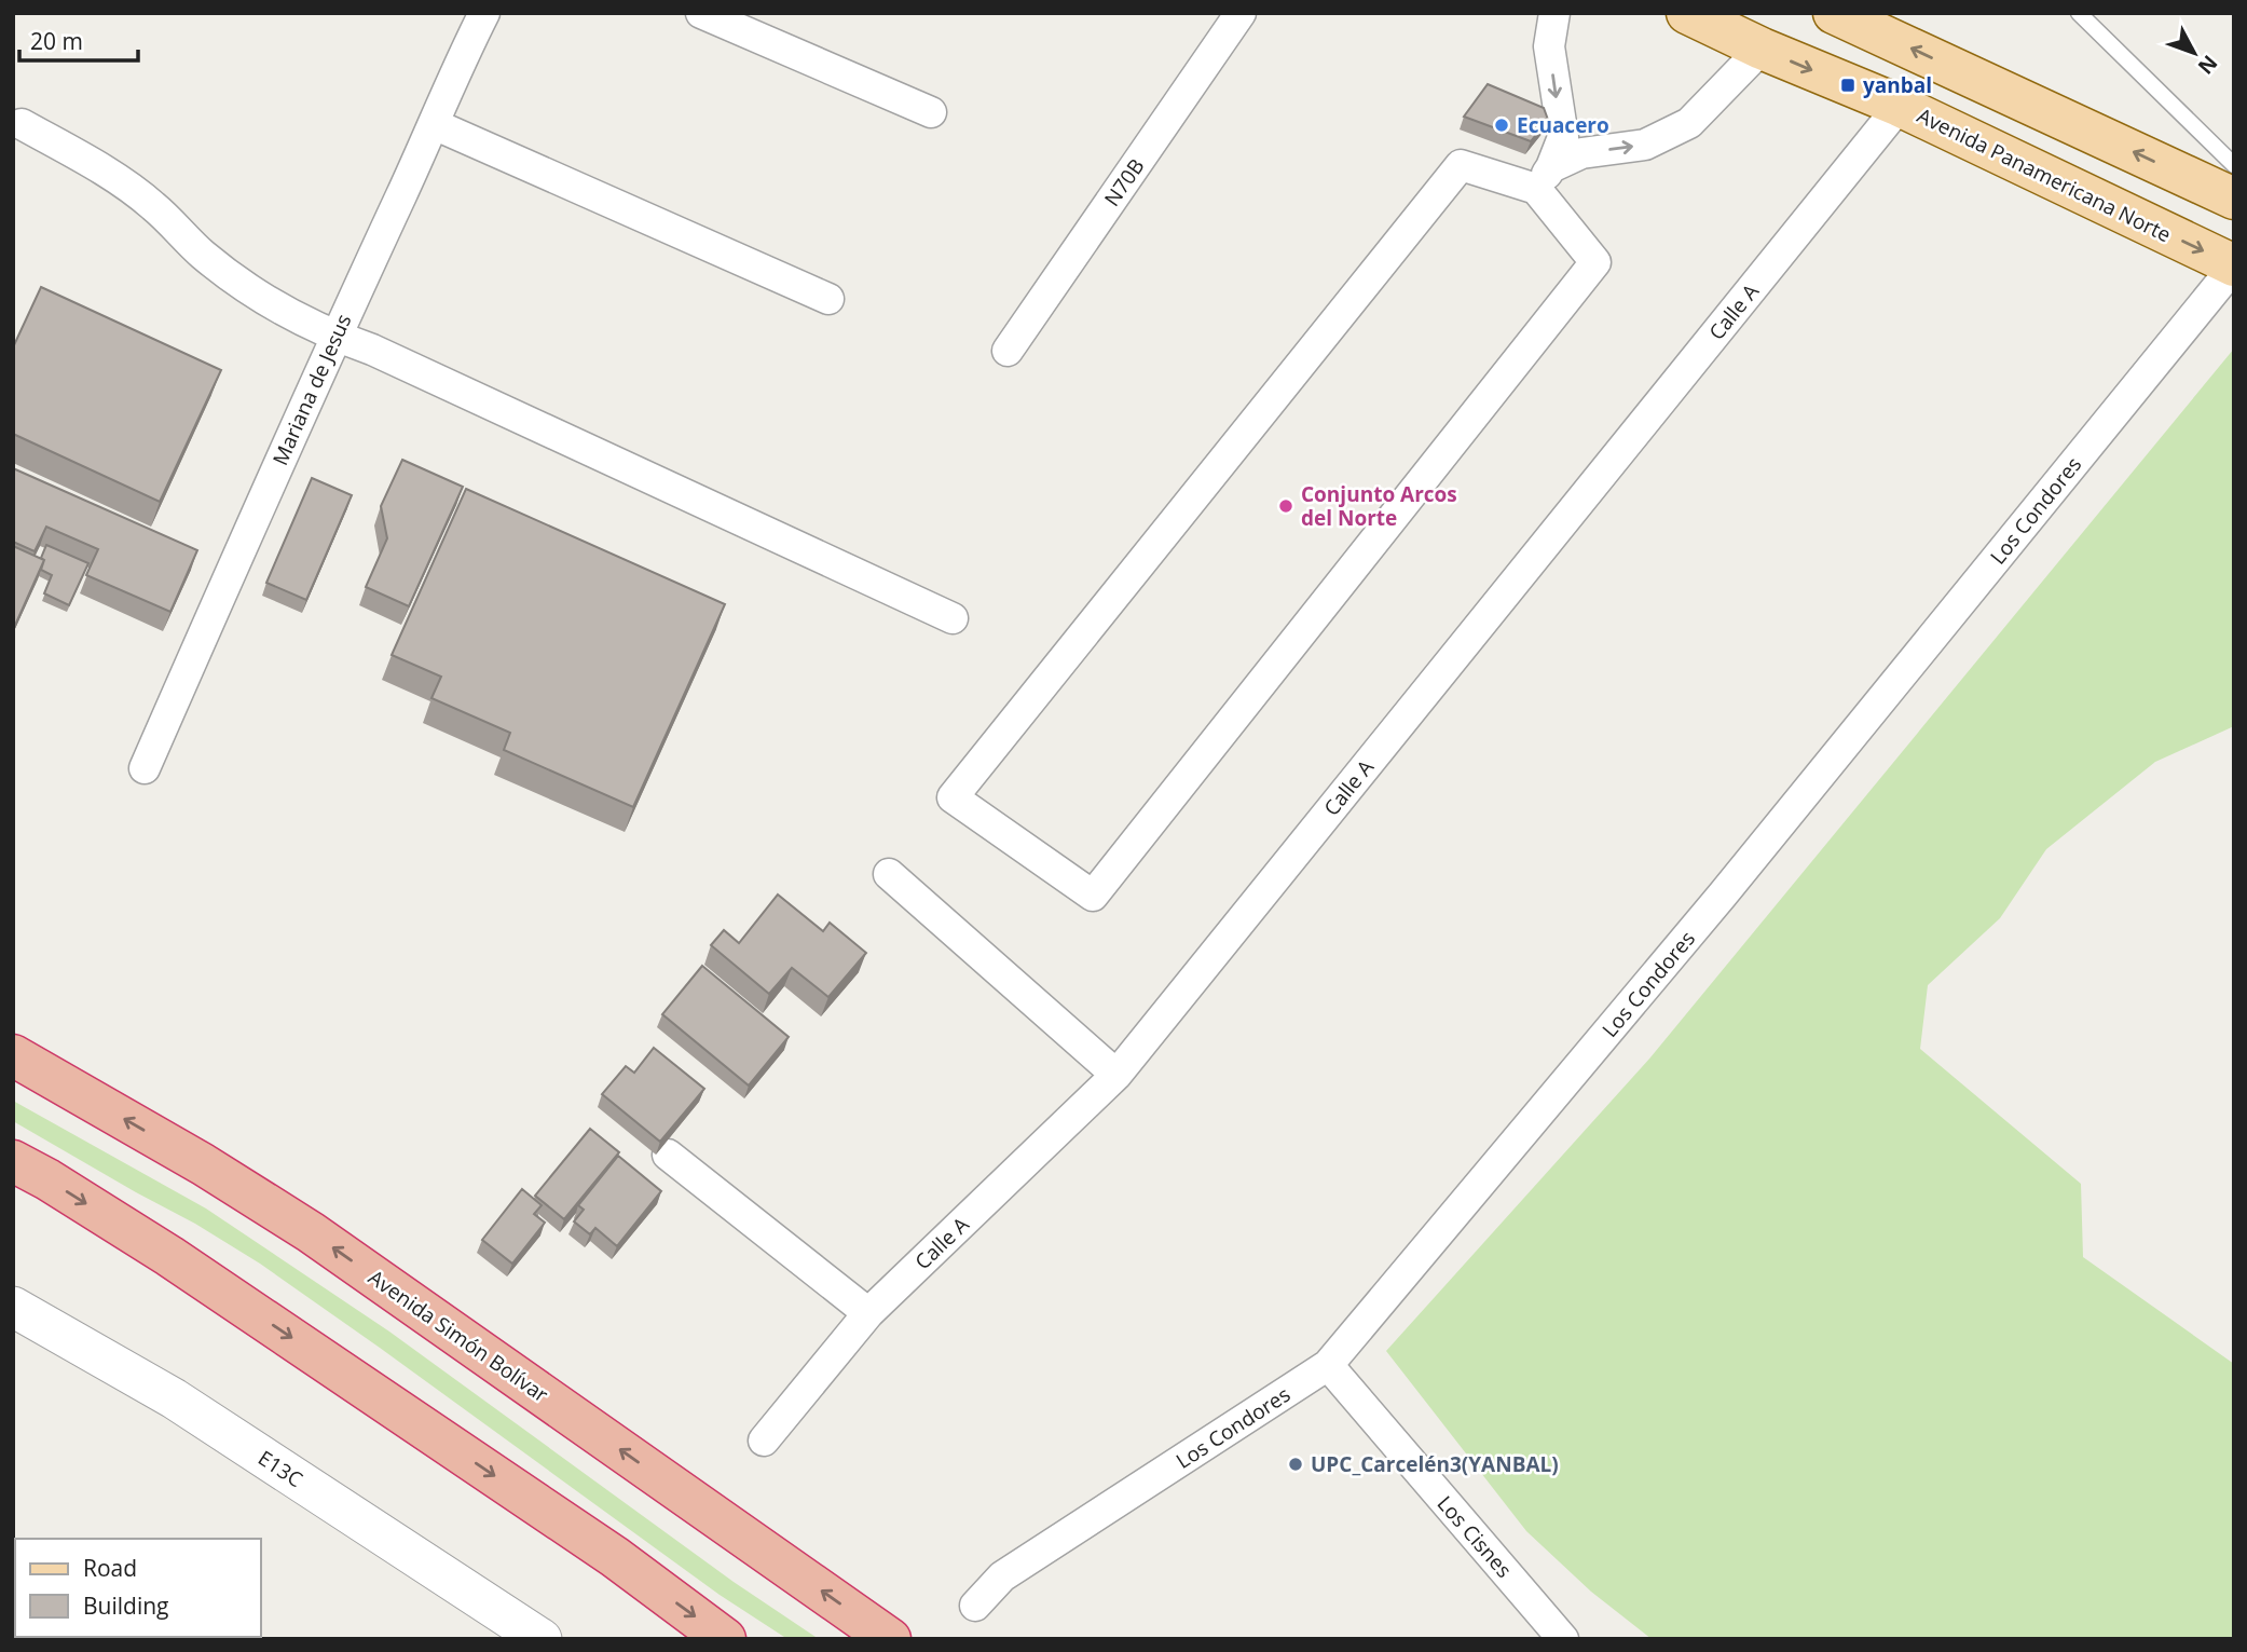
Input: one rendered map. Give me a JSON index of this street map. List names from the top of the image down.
{
  "streets": {
    "highway": ["Avenida Simón Bolívar"],
    "main road": ["Avenida Panamericana Norte"],
    "street": [
      "N70B",
      "Calle A",
      "Mariana de Jesus",
      "Los Condores",
      "E13C",
      "Los Cisnes"
    ]
  },
  "crossings": [
    ["Avenida Panamericana Norte", "Calle A"],
    ["Avenida Panamericana Norte", "Los Condores"],
    ["Los Condores", "Los Cisnes"]
  ],
  "places": {
    "transit": ["yanbal"],
    "other": ["Ecuacero", "Conjunto Arcos del Norte", "UPC_Carcelén3(YANBAL)"]
  },
  "legend": ["Road", "Building"],
  "scale_bar": "20 m",
  "north": "bottom right"
}
